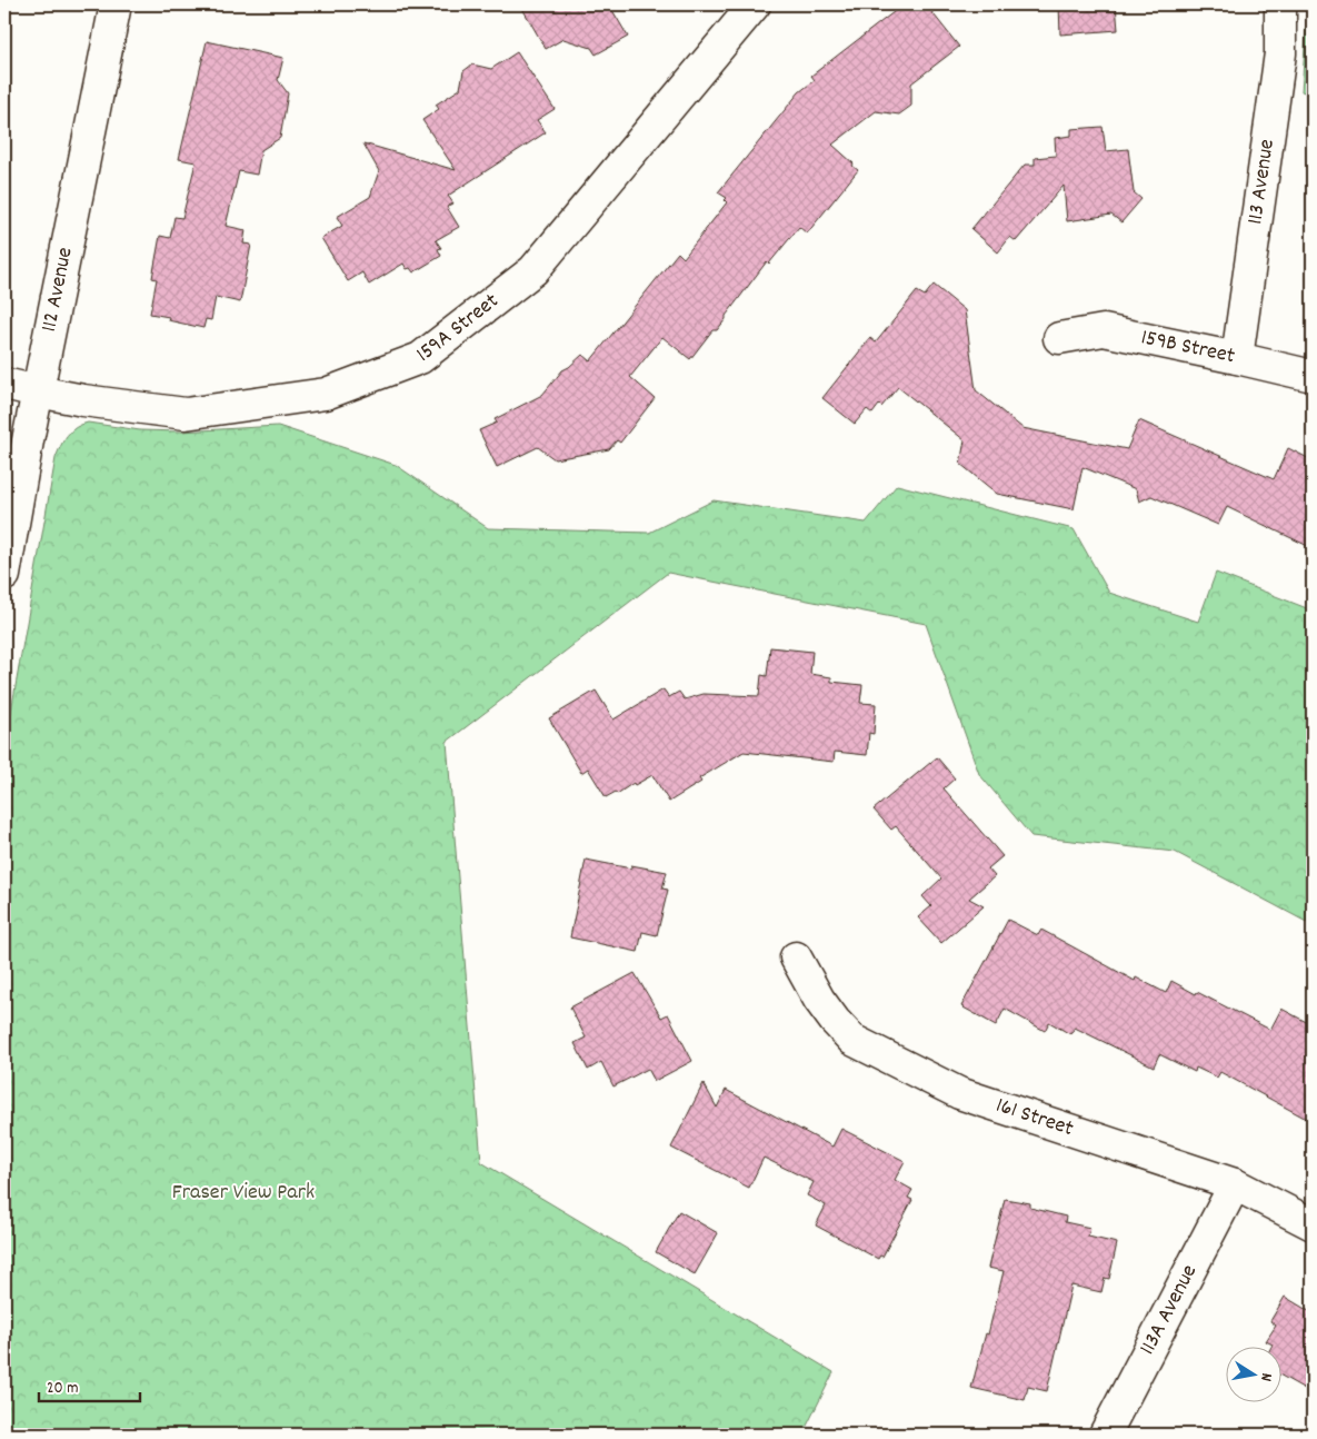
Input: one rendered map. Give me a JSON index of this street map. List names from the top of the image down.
{
  "streets": {
    "street": [
      "113 Avenue",
      "112 Avenue",
      "159A Street",
      "159B Street",
      "161 Street",
      "113A Avenue"
    ]
  },
  "crossings": [
    ["113 Avenue", "159B Street"],
    ["112 Avenue", "159A Street"],
    ["161 Street", "113A Avenue"]
  ],
  "parks": ["Fraser View Park"],
  "scale_bar": "20 m",
  "north": "right"
}
